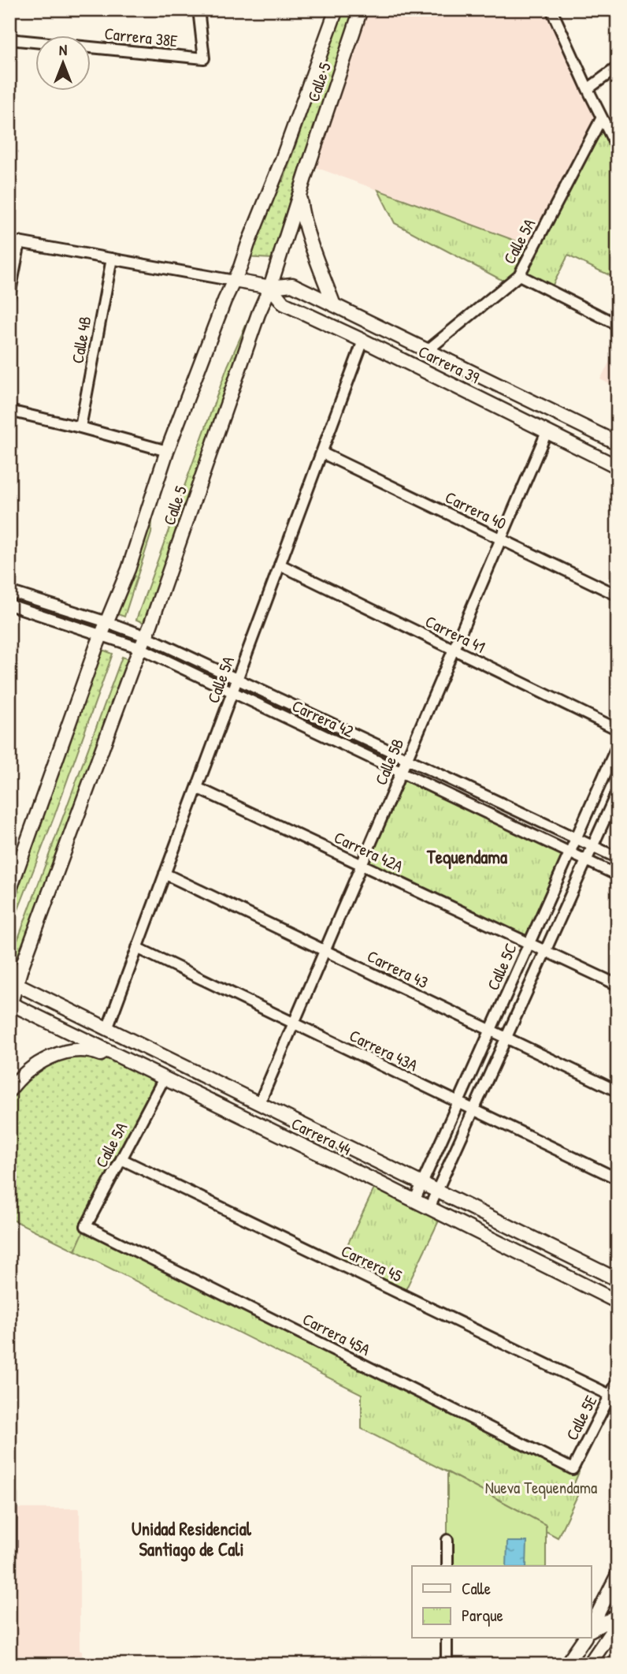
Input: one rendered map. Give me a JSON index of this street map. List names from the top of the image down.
{
  "streets": {
    "main road": ["Calle 5", "Carrera 39", "Carrera 44"],
    "street": [
      "Carrera 38E",
      "Calle 5A",
      "Calle 4B",
      "Carrera 40",
      "Carrera 41",
      "Carrera 42",
      "Calle 5B",
      "Carrera 42A",
      "Calle 5C",
      "Carrera 43",
      "Carrera 43A",
      "Carrera 45",
      "Carrera 45A",
      "Calle 5E"
    ]
  },
  "crossings": [
    ["Calle 5", "Carrera 39"],
    ["Calle 5", "Carrera 42"],
    ["Calle 5", "Carrera 44"],
    ["Calle 5A", "Carrera 39"],
    ["Calle 5A", "Carrera 40"],
    ["Calle 5A", "Carrera 41"],
    ["Calle 5A", "Carrera 42"],
    ["Calle 5A", "Carrera 42A"],
    ["Calle 5A", "Carrera 43"],
    ["Calle 5A", "Carrera 43A"],
    ["Calle 5A", "Carrera 44"],
    ["Calle 5A", "Carrera 45"],
    ["Calle 5A", "Carrera 45A"],
    ["Calle 4B", "Carrera 39"],
    ["Carrera 39", "Calle 5B"],
    ["Carrera 40", "Calle 5B"],
    ["Carrera 41", "Calle 5B"],
    ["Carrera 42", "Calle 5B"],
    ["Carrera 42", "Calle 5C"],
    ["Calle 5B", "Carrera 42A"],
    ["Calle 5B", "Carrera 43"],
    ["Calle 5B", "Carrera 43A"],
    ["Calle 5B", "Carrera 44"],
    ["Carrera 42A", "Calle 5C"],
    ["Calle 5C", "Carrera 43"],
    ["Calle 5C", "Carrera 43A"],
    ["Calle 5C", "Carrera 44"],
    ["Carrera 45", "Calle 5E"],
    ["Carrera 45A", "Calle 5E"]
  ],
  "districts": ["Tequendama", "Unidad Residencial Santiago de Cali"],
  "parks": ["Nueva Tequendama"],
  "legend": ["Calle", "Parque"],
  "north": "top"
}
